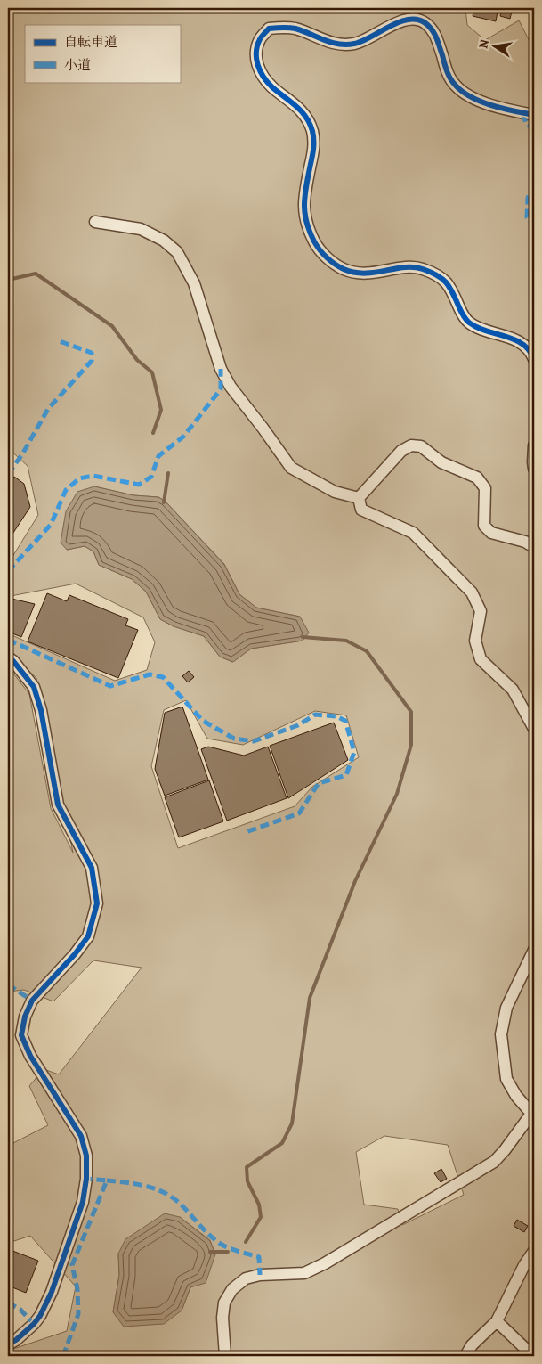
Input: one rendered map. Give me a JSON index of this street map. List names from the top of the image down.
{
  "legend": ["自転車道", "小道"],
  "north": "left"
}
